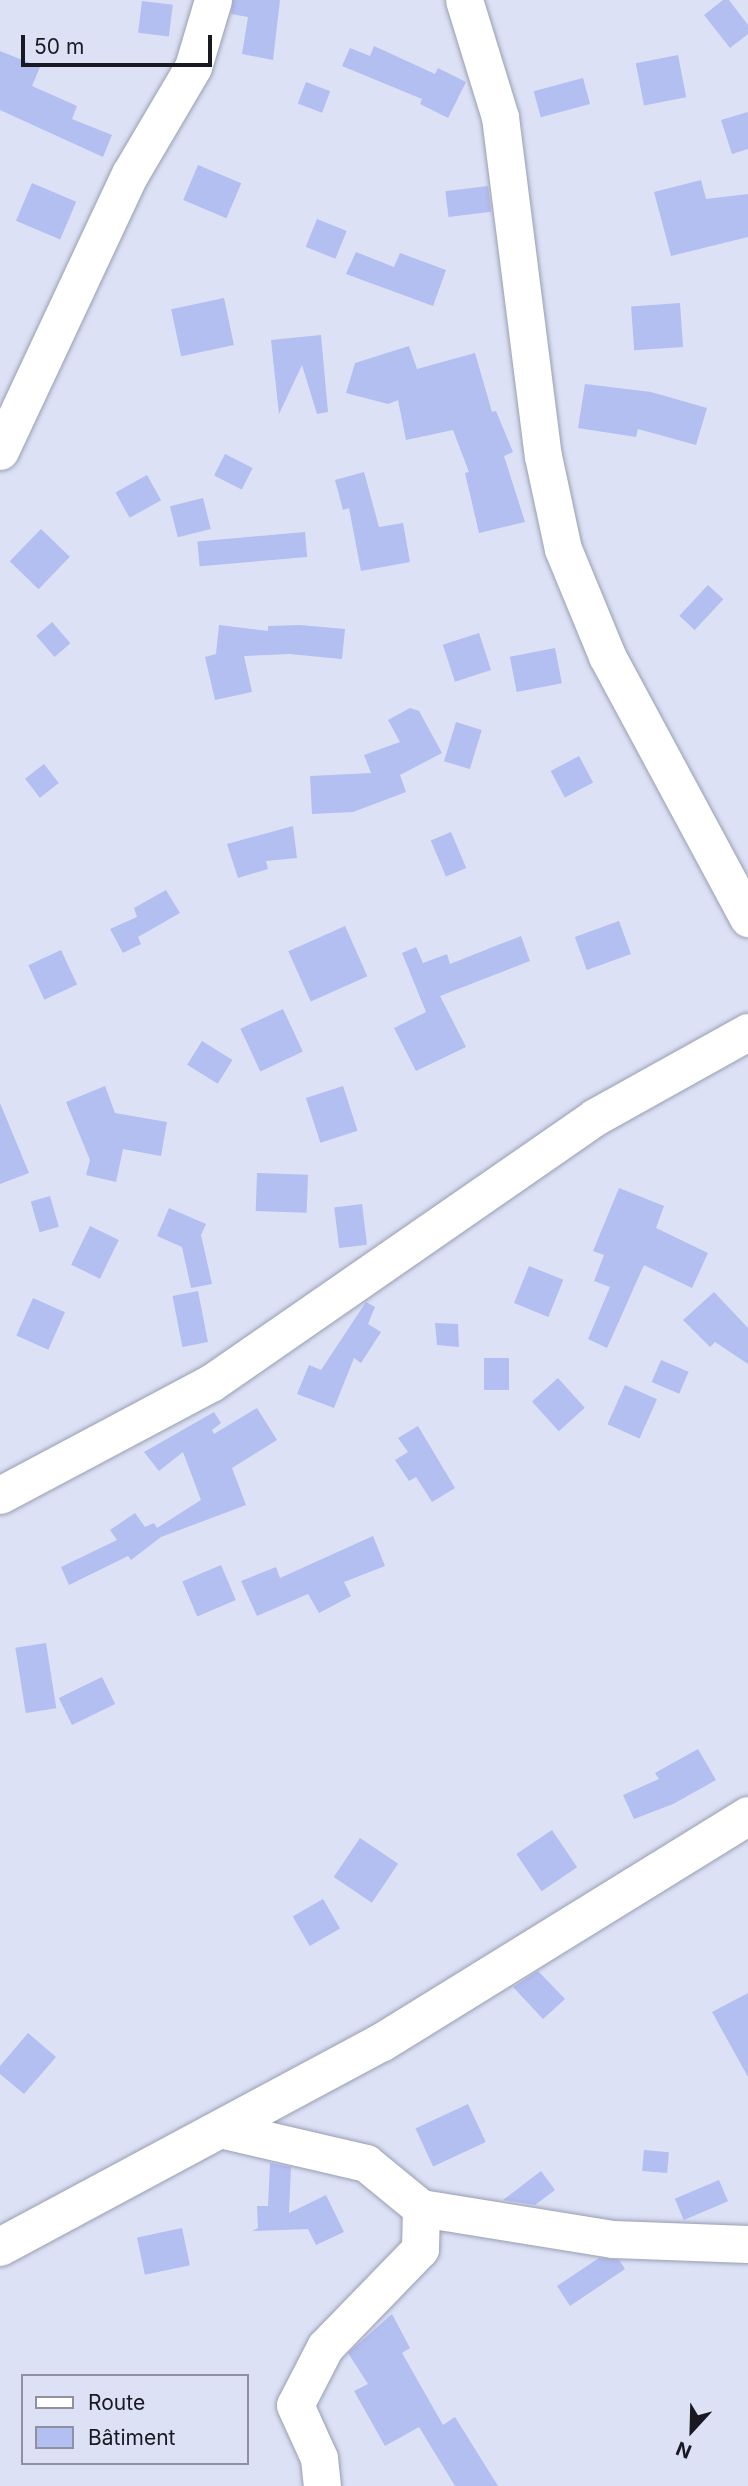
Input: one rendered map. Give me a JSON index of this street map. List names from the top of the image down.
{
  "legend": ["Route", "Bâtiment"],
  "scale_bar": "50 m",
  "north": "bottom"
}
